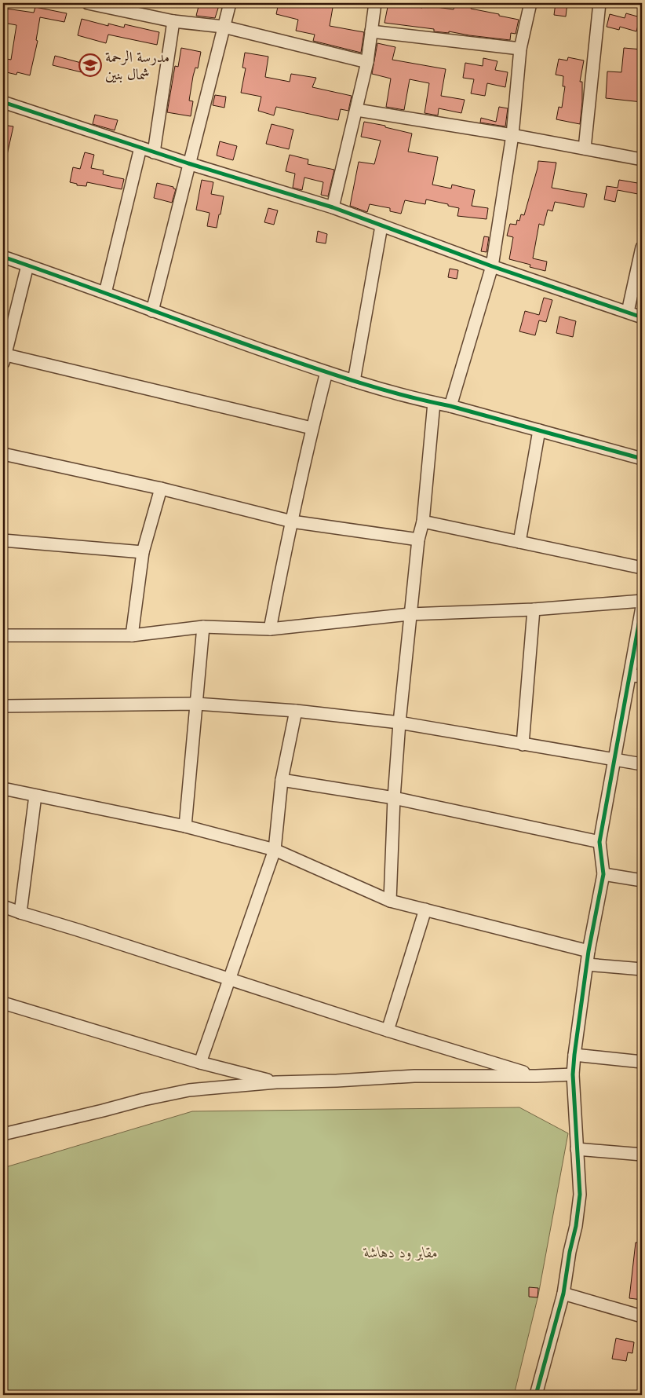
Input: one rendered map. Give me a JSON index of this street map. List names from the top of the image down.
{
  "parks": ["مقابر ود دهاشة"],
  "places": {
    "school or university": ["مدرسة الرحمة شمال بنين"]
  }
}
